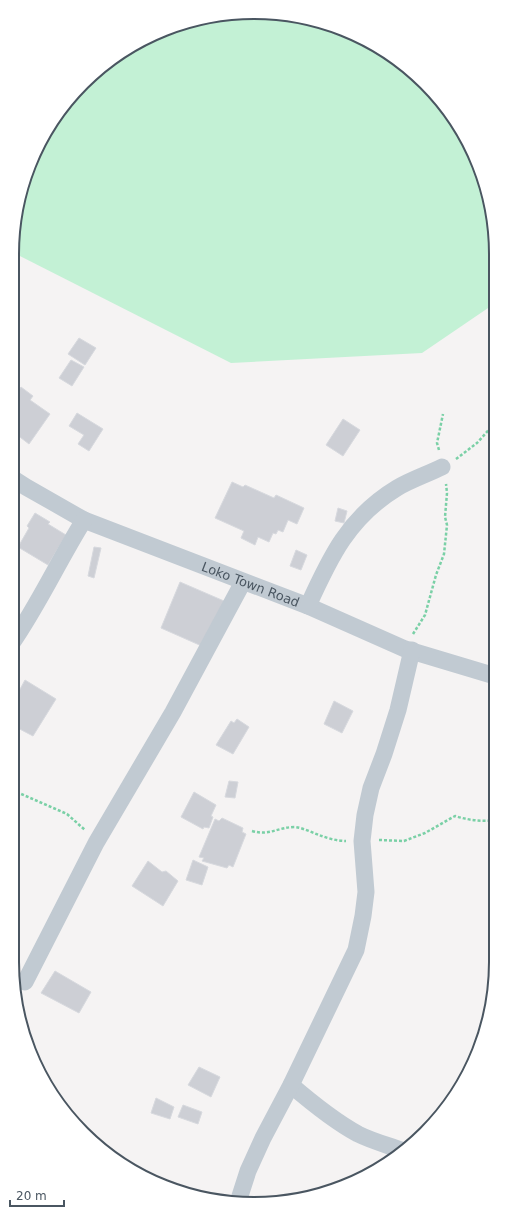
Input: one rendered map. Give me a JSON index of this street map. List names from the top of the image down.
{
  "streets": {
    "street": ["Loko Town Road"]
  },
  "scale_bar": "20 m"
}
